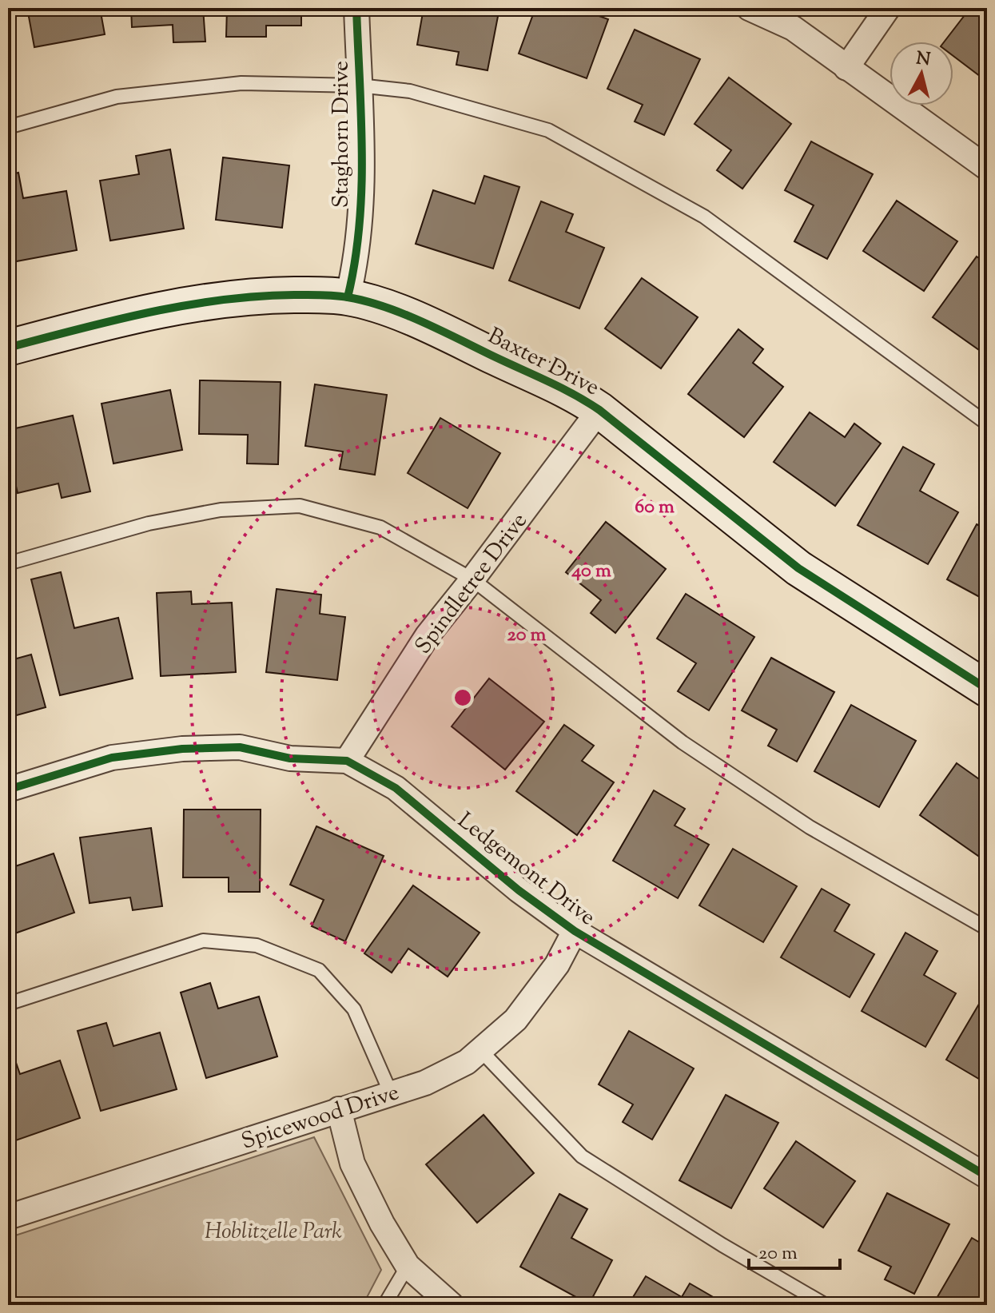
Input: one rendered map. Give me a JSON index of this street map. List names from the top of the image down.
{
  "streets": {
    "street": [
      "Staghorn Drive",
      "Baxter Drive",
      "Spindletree Drive",
      "Ledgemont Drive",
      "Spicewood Drive"
    ]
  },
  "crossings": [
    ["Staghorn Drive", "Baxter Drive"],
    ["Baxter Drive", "Spindletree Drive"],
    ["Spindletree Drive", "Ledgemont Drive"],
    ["Ledgemont Drive", "Spicewood Drive"]
  ],
  "parks": ["Hoblitzelle Park"],
  "scale_bar": "20 m",
  "north": "top",
  "rings": ["60 m", "40 m", "20 m"]
}
